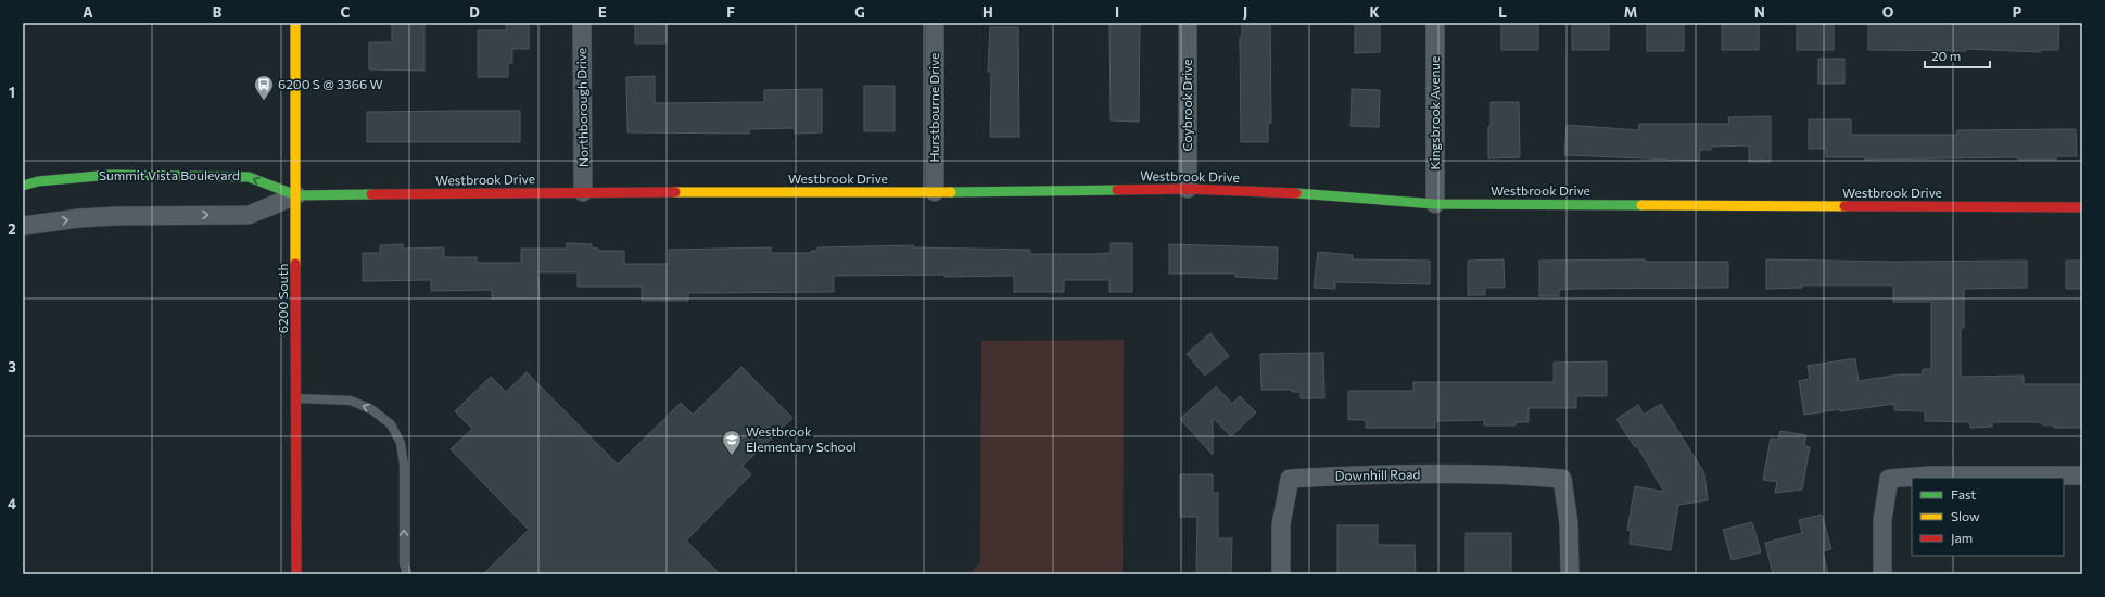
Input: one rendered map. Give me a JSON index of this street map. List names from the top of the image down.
{
  "streets": {
    "street": [
      "Coybrook Drive",
      "Northborough Drive",
      "Hurstbourne Drive",
      "Kingsbrook Avenue",
      "Summit Vista Boulevard",
      "Westbrook Drive",
      "6200 South",
      "Downhill Road"
    ]
  },
  "crossings": [
    ["Coybrook Drive", "Westbrook Drive"],
    ["Northborough Drive", "Westbrook Drive"],
    ["Hurstbourne Drive", "Westbrook Drive"],
    ["Kingsbrook Avenue", "Westbrook Drive"],
    ["Summit Vista Boulevard", "Westbrook Drive"],
    ["Summit Vista Boulevard", "6200 South"],
    ["Westbrook Drive", "6200 South"]
  ],
  "places": {
    "bus stop": ["6200 S @ 3366 W"],
    "school or university": ["Westbrook Elementary School"]
  },
  "legend": ["Fast", "Slow", "Jam"],
  "scale_bar": "20 m",
  "grid": {
    "columns": [
      "A",
      "B",
      "C",
      "D",
      "E",
      "F",
      "G",
      "H",
      "I",
      "J",
      "K",
      "L",
      "M",
      "N",
      "O",
      "P"
    ],
    "rows": [
      "1",
      "2",
      "3",
      "4"
    ]
  }
}
